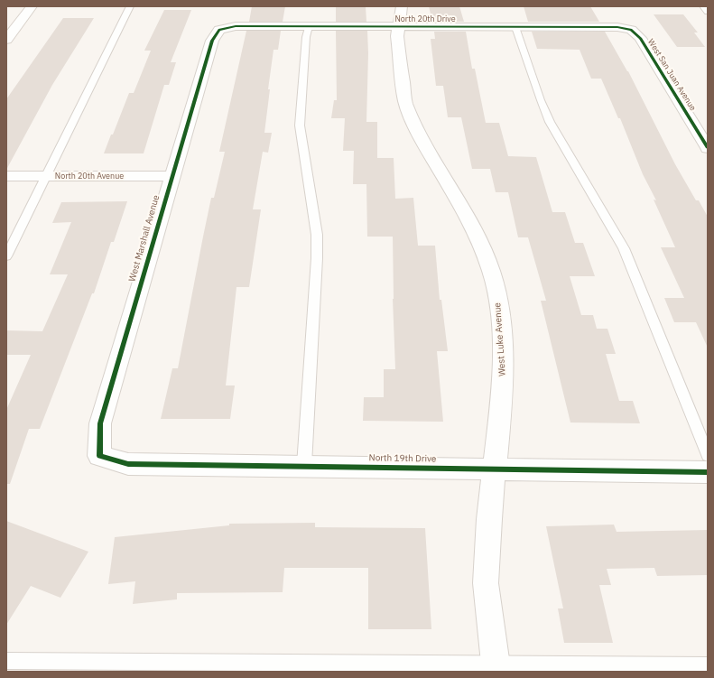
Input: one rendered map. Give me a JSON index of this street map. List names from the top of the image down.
{
  "streets": {
    "street": [
      "North 20th Drive",
      "West San Juan Avenue",
      "North 20th Avenue",
      "West Marshall Avenue",
      "West Luke Avenue",
      "North 19th Drive"
    ]
  },
  "crossings": [
    ["North 20th Drive", "West San Juan Avenue"],
    ["North 20th Drive", "West Marshall Avenue"],
    ["North 20th Drive", "West Luke Avenue"],
    ["North 20th Avenue", "West Marshall Avenue"],
    ["West Marshall Avenue", "North 19th Drive"],
    ["West Luke Avenue", "North 19th Drive"]
  ]
}
